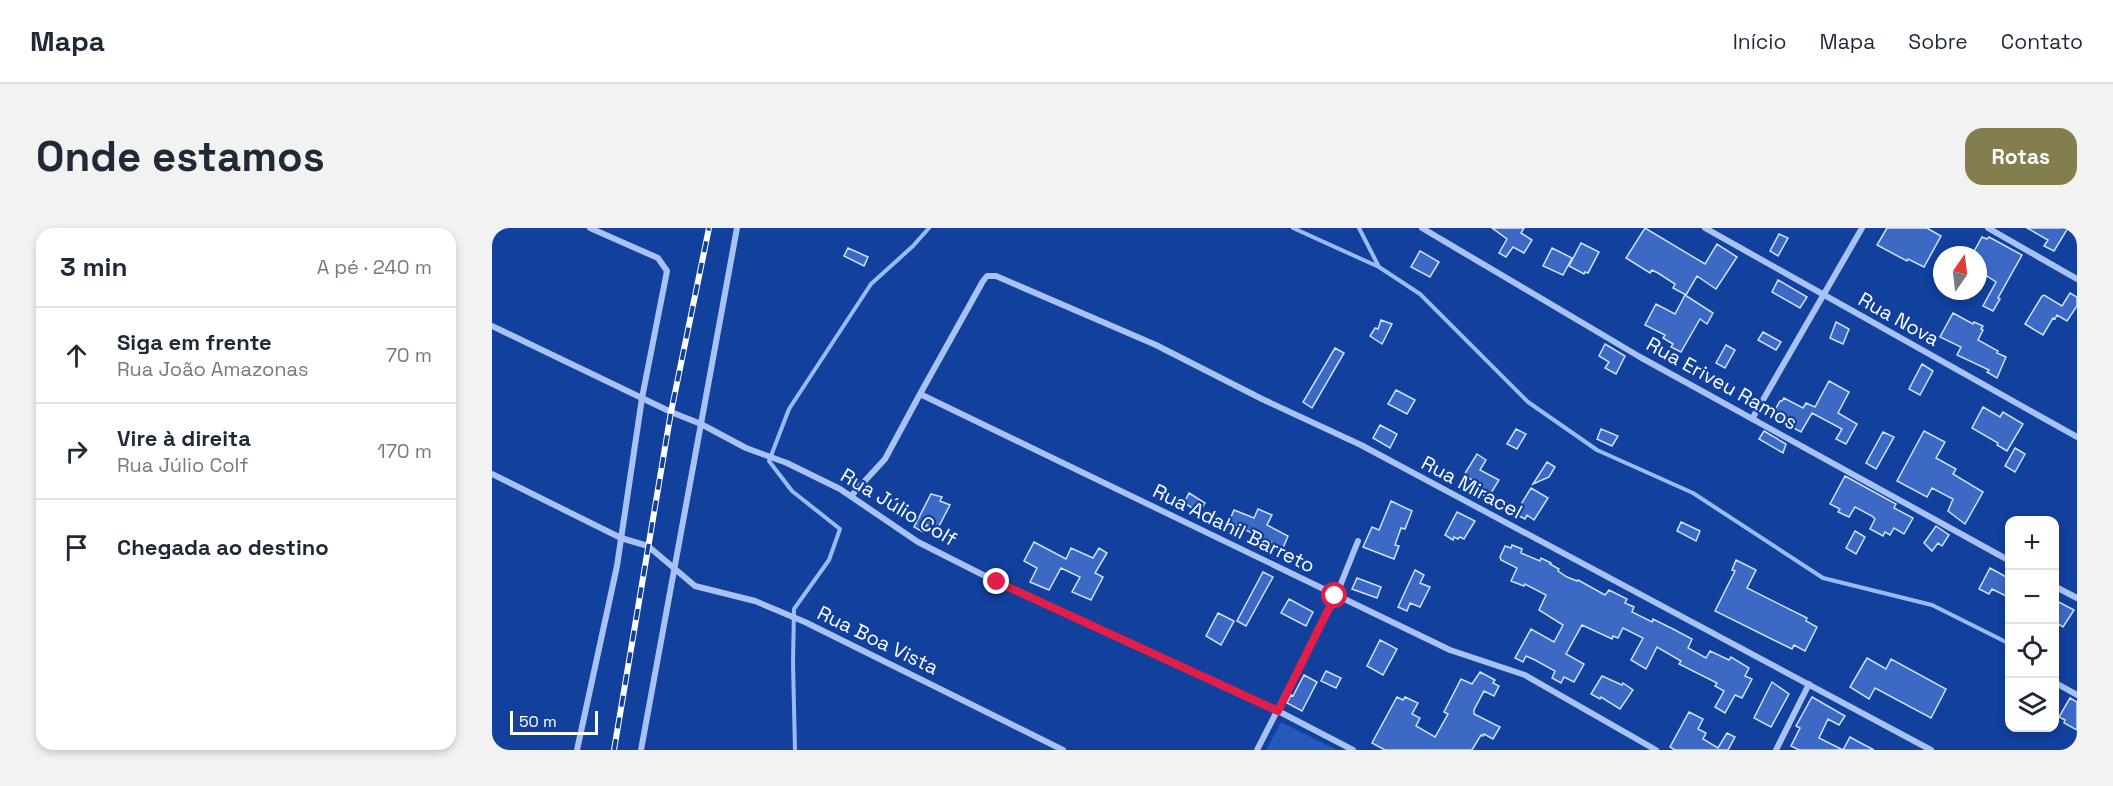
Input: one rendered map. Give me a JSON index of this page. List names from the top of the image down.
{
  "streets": {
    "street": [
      "Rua Nova",
      "Rua Eriveu Ramos",
      "Rua Miracel",
      "Rua Júlio Colf",
      "Rua Adahil Barreto",
      "Rua Boa Vista"
    ]
  },
  "crossings": [
    ["Rua Miracel", "Rua Adahil Barreto"]
  ],
  "scale_bar": "50 m",
  "north": "top",
  "page": {
    "header": "Mapa",
    "nav": [
      "Início",
      "Mapa",
      "Sobre",
      "Contato"
    ],
    "buttons": "Rotas",
    "title": "Onde estamos",
    "heading": ["3 min", "A pé · 240 m"],
    "list": [
      ["Siga em frente", "Rua João Amazonas", "70 m"],
      ["Vire à direita", "Rua Júlio Colf", "170 m"],
      "Chegada ao destino"
    ],
    "map_buttons": ["+", "−"],
    "scale": "50 m"
  }
}
